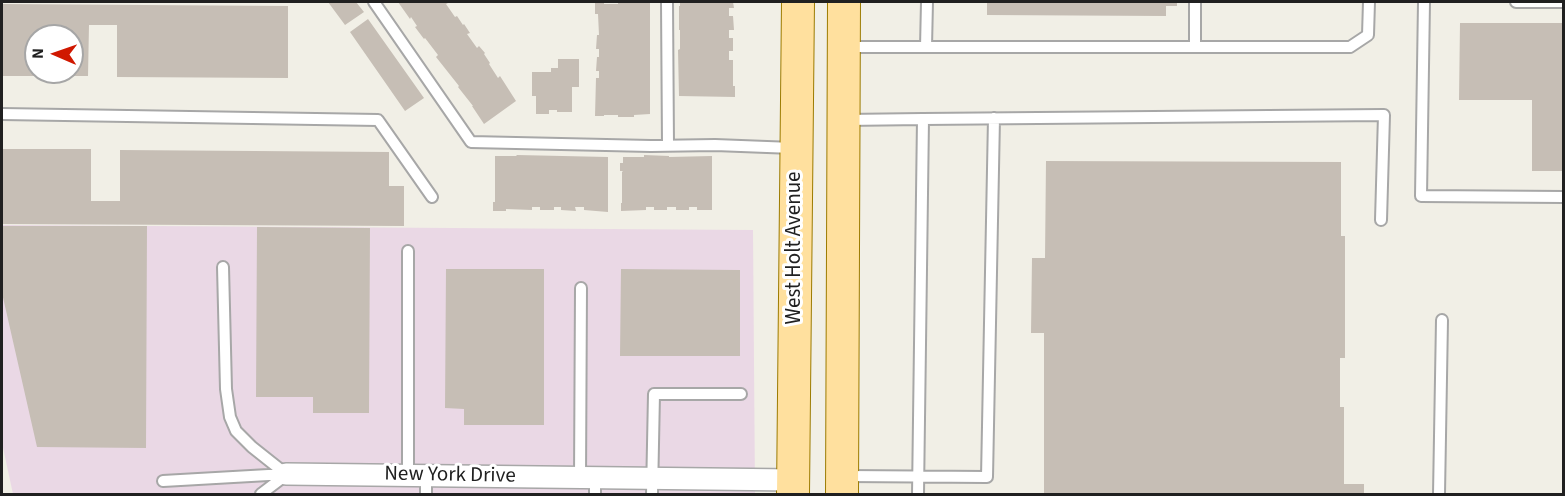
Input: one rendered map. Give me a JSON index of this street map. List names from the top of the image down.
{
  "streets": {
    "main road": ["West Holt Avenue"],
    "street": ["New York Drive"]
  },
  "crossings": [
    ["West Holt Avenue", "New York Drive"]
  ],
  "north": "left"
}
